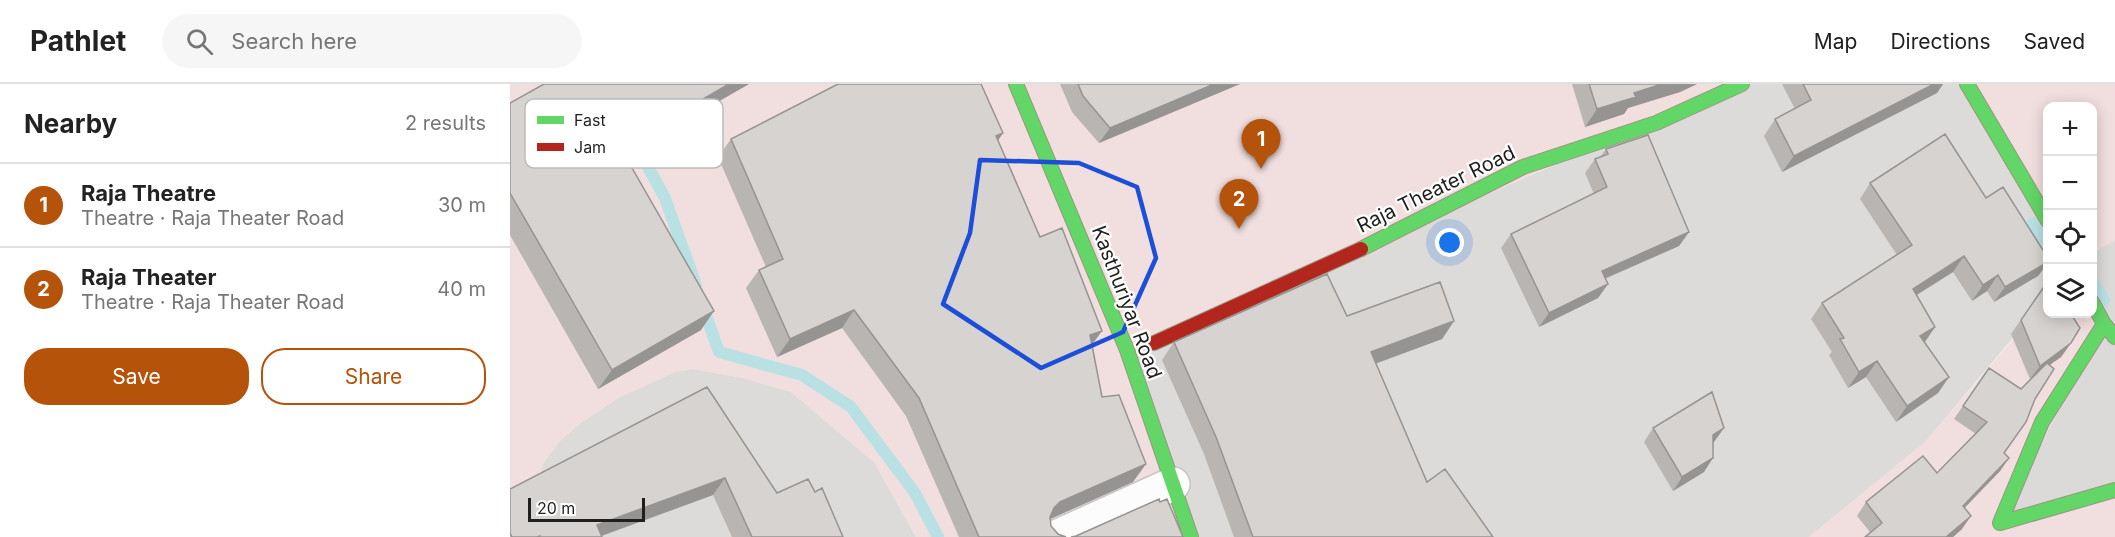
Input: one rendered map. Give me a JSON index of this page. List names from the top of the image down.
{
  "streets": {
    "street": ["Raja Theater Road", "Kasthuriyar Road"]
  },
  "legend": ["Fast", "Jam"],
  "scale_bar": "20 m",
  "page": {
    "header": "Pathlet",
    "search": "Search here",
    "nav": ["Map", "Directions", "Saved"],
    "heading": ["Nearby", "2 results"],
    "map_buttons": ["+", "−"],
    "pins": ["1", "2"],
    "list": [
      {
        "mark": "1",
        "name": "Raja Theatre",
        "note": "Theatre · Raja Theater Road",
        "value": "30 m"
      },
      {
        "mark": "2",
        "name": "Raja Theater",
        "note": "Theatre · Raja Theater Road",
        "value": "40 m"
      }
    ],
    "buttons": ["Save", "Share"],
    "scale": "20 m"
  }
}
